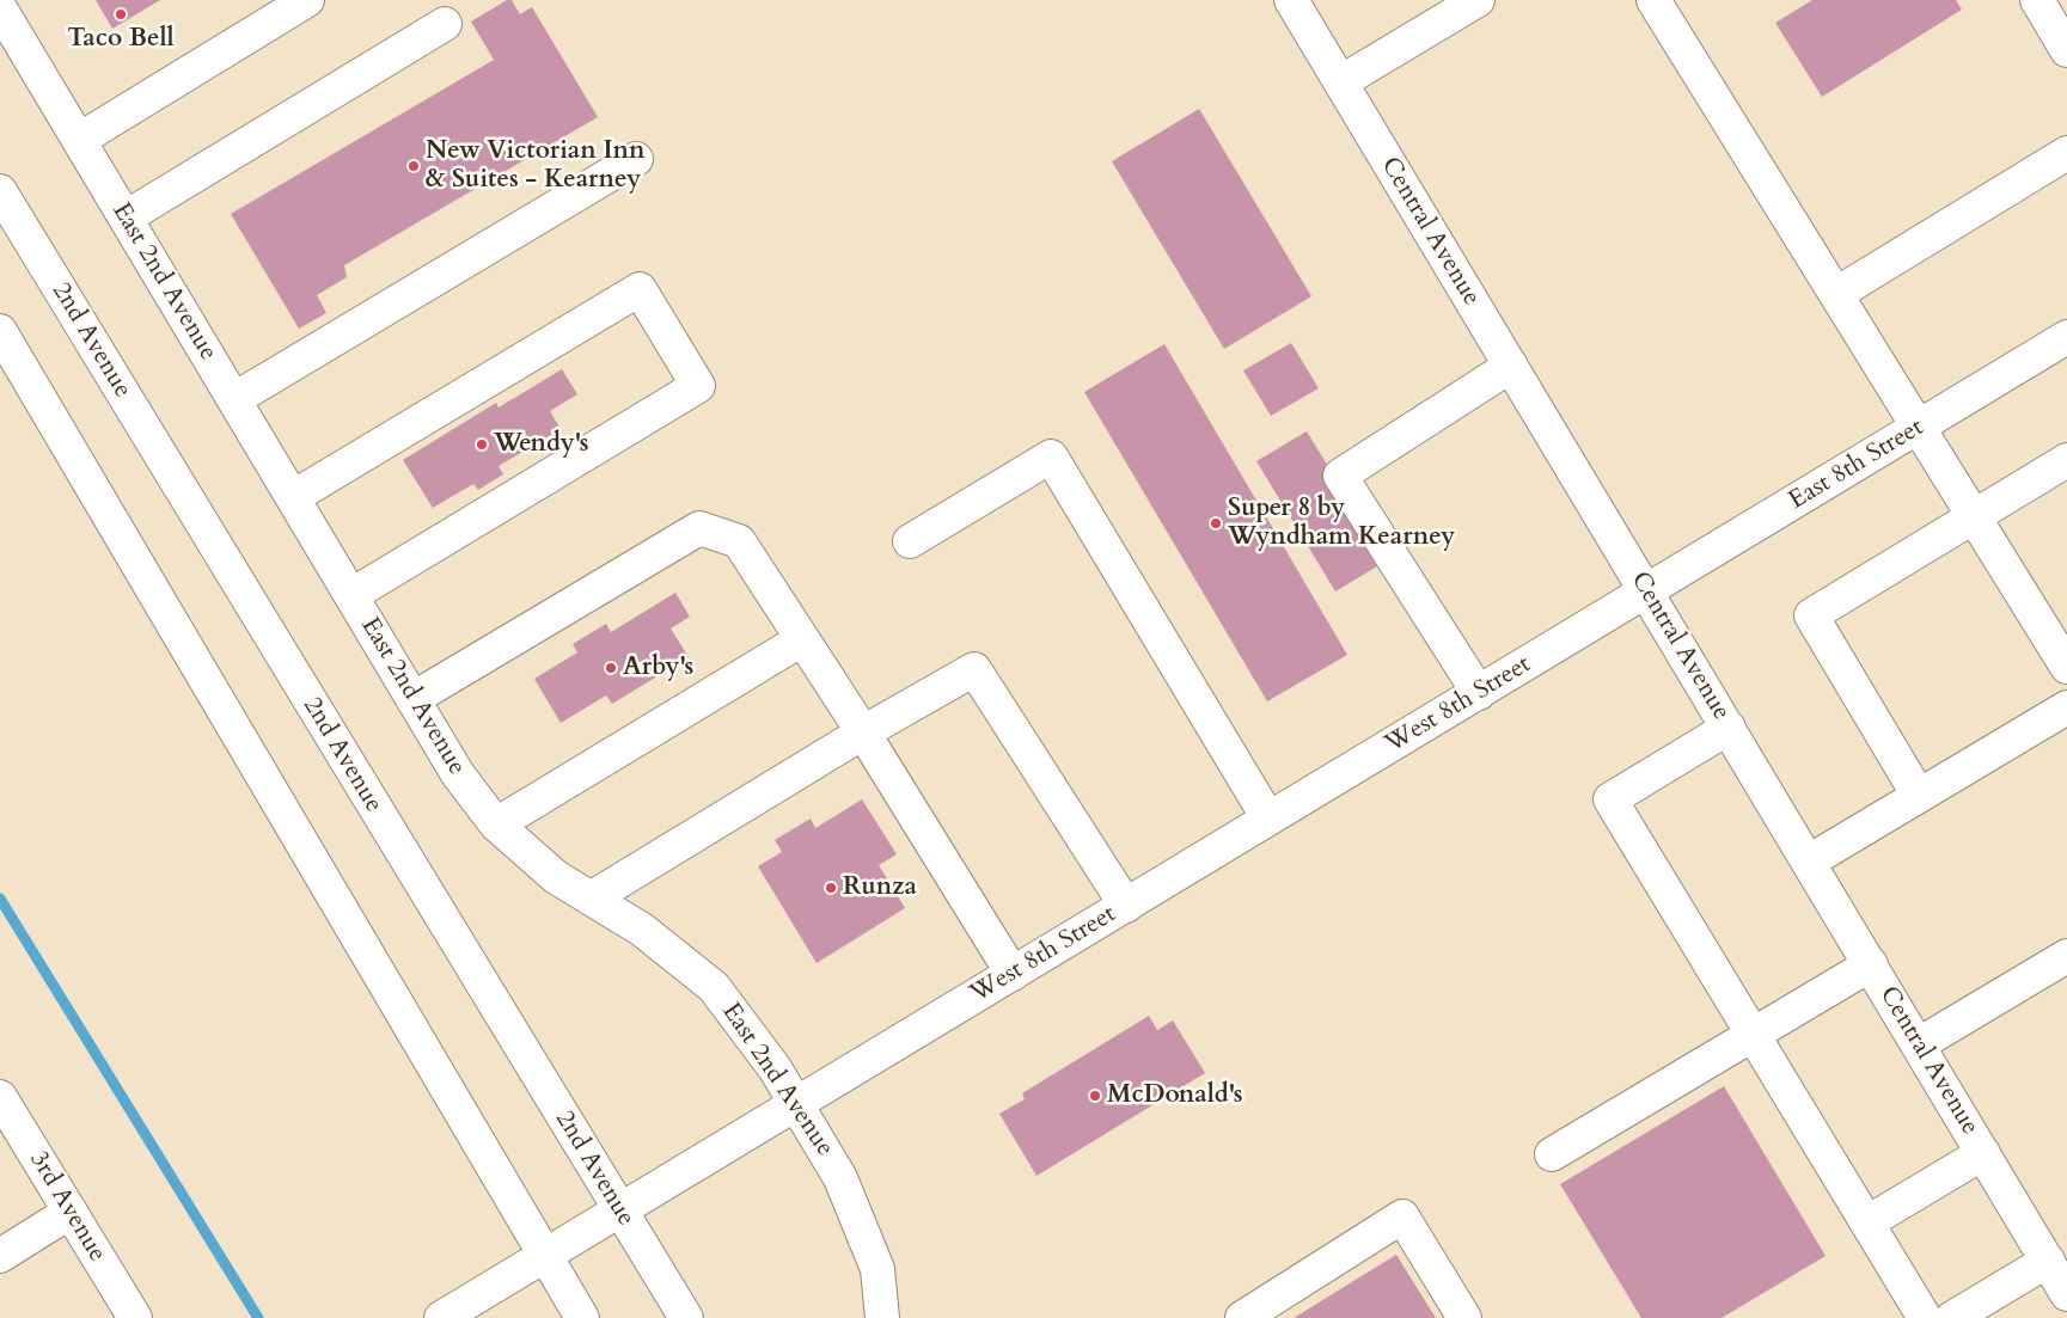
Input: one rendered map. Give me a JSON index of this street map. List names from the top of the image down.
{
  "streets": {
    "street": [
      "Central Avenue",
      "East 2nd Avenue",
      "2nd Avenue",
      "East 8th Street",
      "West 8th Street",
      "3rd Avenue"
    ]
  },
  "crossings": [
    ["Central Avenue", "East 8th Street"],
    ["Central Avenue", "West 8th Street"],
    ["East 2nd Avenue", "West 8th Street"],
    ["2nd Avenue", "West 8th Street"],
    ["East 8th Street", "West 8th Street"]
  ],
  "places": [
    "Taco Bell",
    "New Victorian Inn & Suites - Kearney",
    "Wendy's",
    "Super 8 by Wyndham Kearney",
    "Arby's",
    "Runza",
    "McDonald's"
  ]
}
